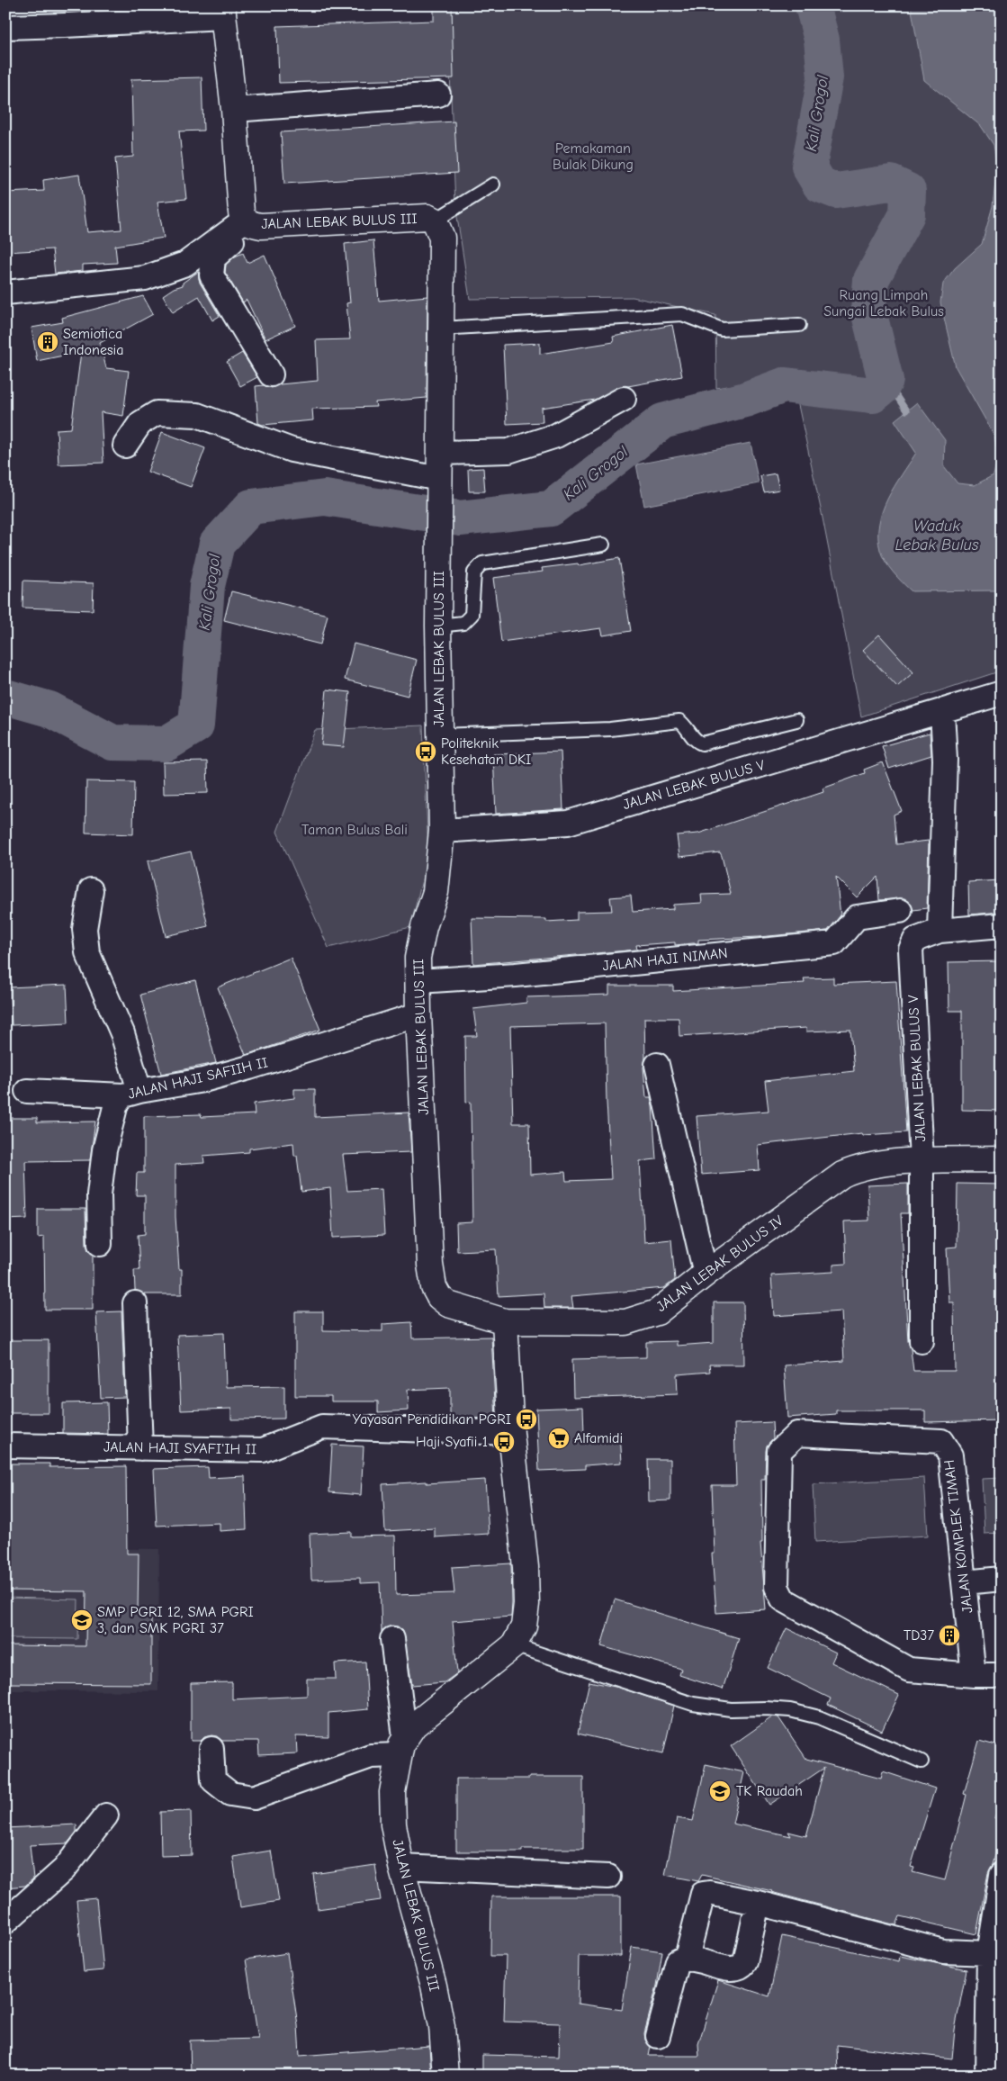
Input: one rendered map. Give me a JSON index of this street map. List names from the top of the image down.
{
  "streets": {
    "street": [
      "JALAN LEBAK BULUS III",
      "JALAN LEBAK BULUS V",
      "JALAN HAJI NIMAN",
      "JALAN HAJI SAFIIH II",
      "JALAN LEBAK BULUS IV",
      "JALAN HAJI SYAFI'IH II",
      "JALAN KOMPLEK TIMAH"
    ]
  },
  "crossings": [
    ["JALAN LEBAK BULUS III", "JALAN LEBAK BULUS V"],
    ["JALAN LEBAK BULUS III", "JALAN HAJI NIMAN"],
    ["JALAN LEBAK BULUS III", "JALAN HAJI SAFIIH II"],
    ["JALAN LEBAK BULUS III", "JALAN LEBAK BULUS IV"],
    ["JALAN LEBAK BULUS V", "JALAN LEBAK BULUS IV"]
  ],
  "water": ["Kali Grogol", "Waduk Lebak Bulus"],
  "parks": ["Pemakaman Bulak Dikung", "Ruang Limpah Sungai Lebak Bulus", "Taman Bulus Bali"],
  "places": {
    "building": ["Semiotica Indonesia", "TD37"],
    "bus stop": ["Politeknik Kesehatan DKI", "Yayasan Pendidikan PGRI", "Haji Syafii 1"],
    "supermarket": ["Alfamidi"],
    "school or university": ["SMP PGRI 12, SMA PGRI 3, dan SMK PGRI 37", "TK Raudah"]
  }
}
